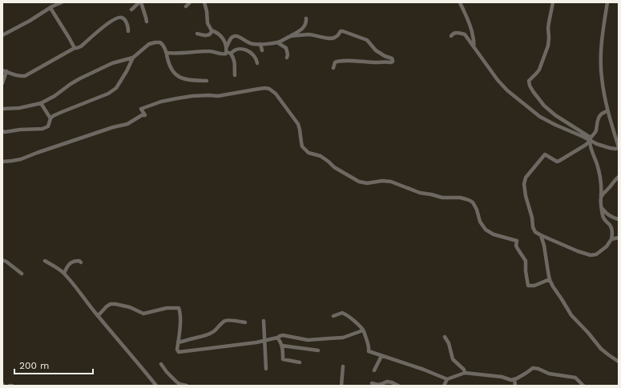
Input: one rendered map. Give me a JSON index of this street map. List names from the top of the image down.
{
  "scale_bar": "200 m"
}
